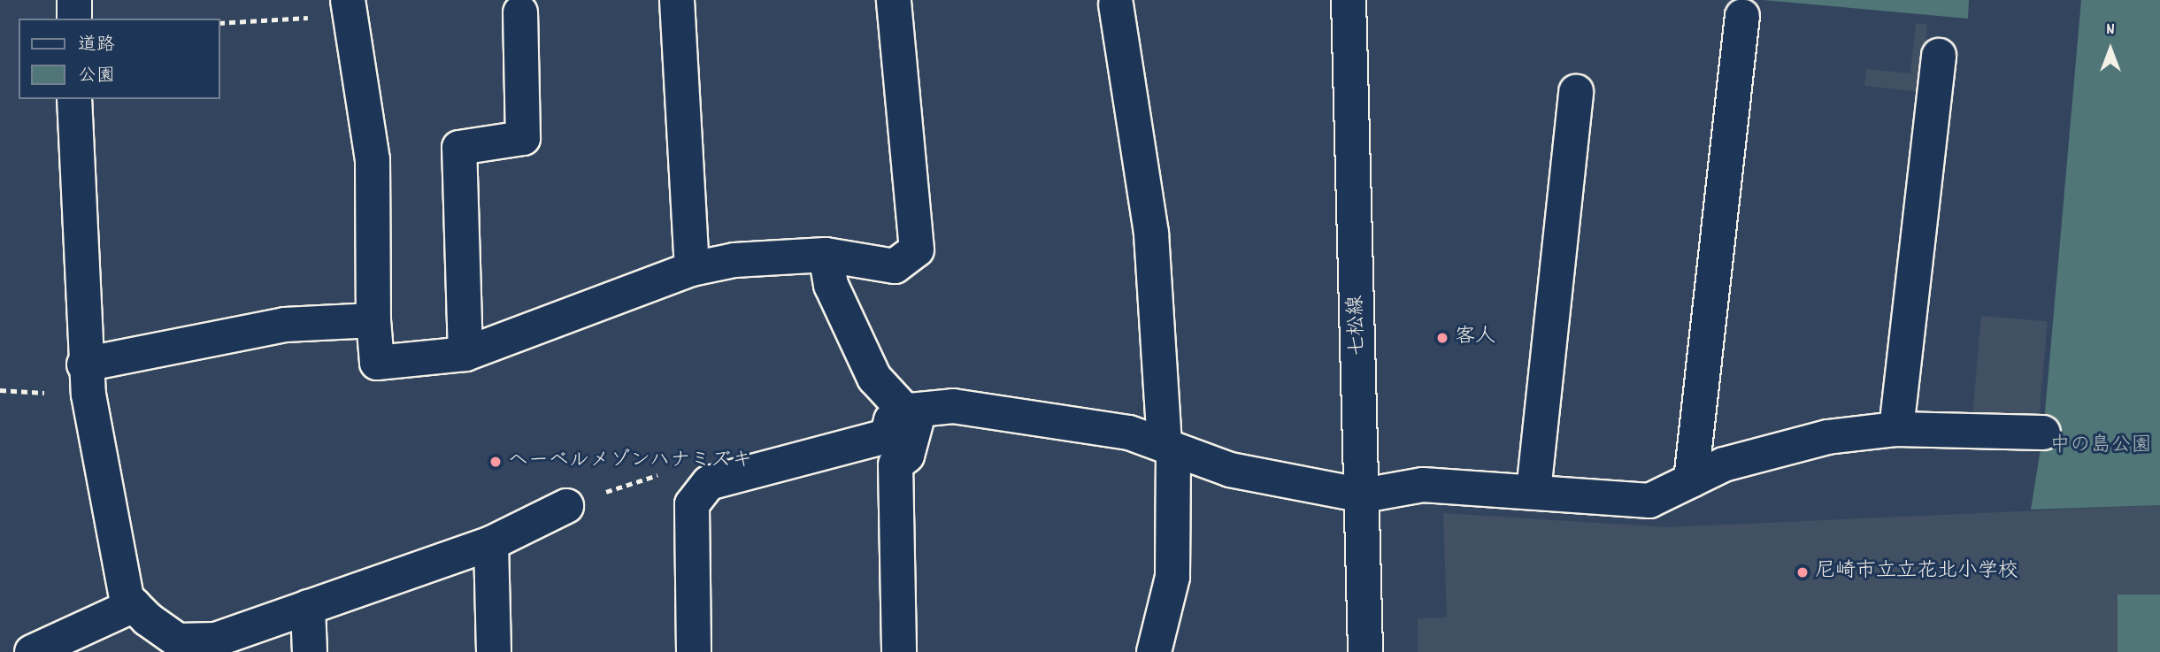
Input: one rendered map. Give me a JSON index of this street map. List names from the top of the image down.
{
  "streets": {
    "street": ["七松線"]
  },
  "parks": ["中の島公園"],
  "places": ["客人", "ヘーベルメゾンハナミズキ", "尼崎市立立花北小学校"],
  "legend": ["道路", "公園"],
  "north": "top"
}
